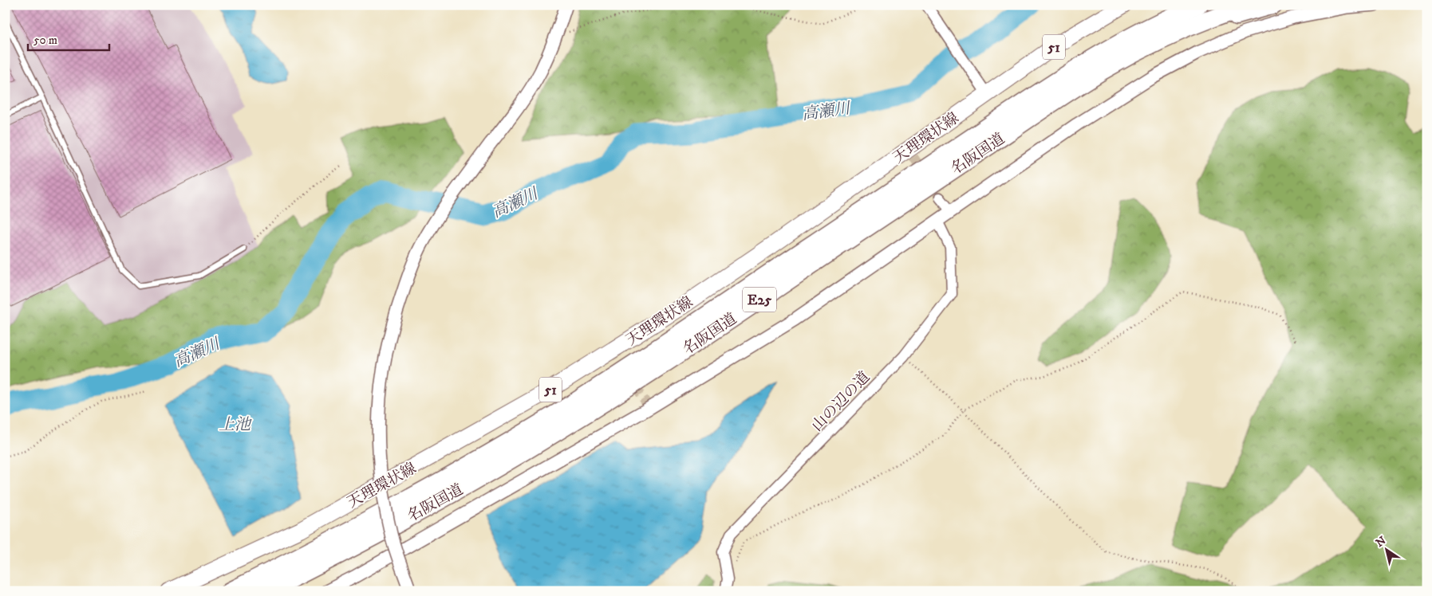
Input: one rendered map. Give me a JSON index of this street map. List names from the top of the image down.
{
  "streets": {
    "highway": ["名阪国道", "E25"],
    "main road": ["51", "天理環状線"],
    "street": ["山の辺の道"]
  },
  "water": ["高瀬川", "上池"],
  "scale_bar": "50 m",
  "north": "top left"
}
